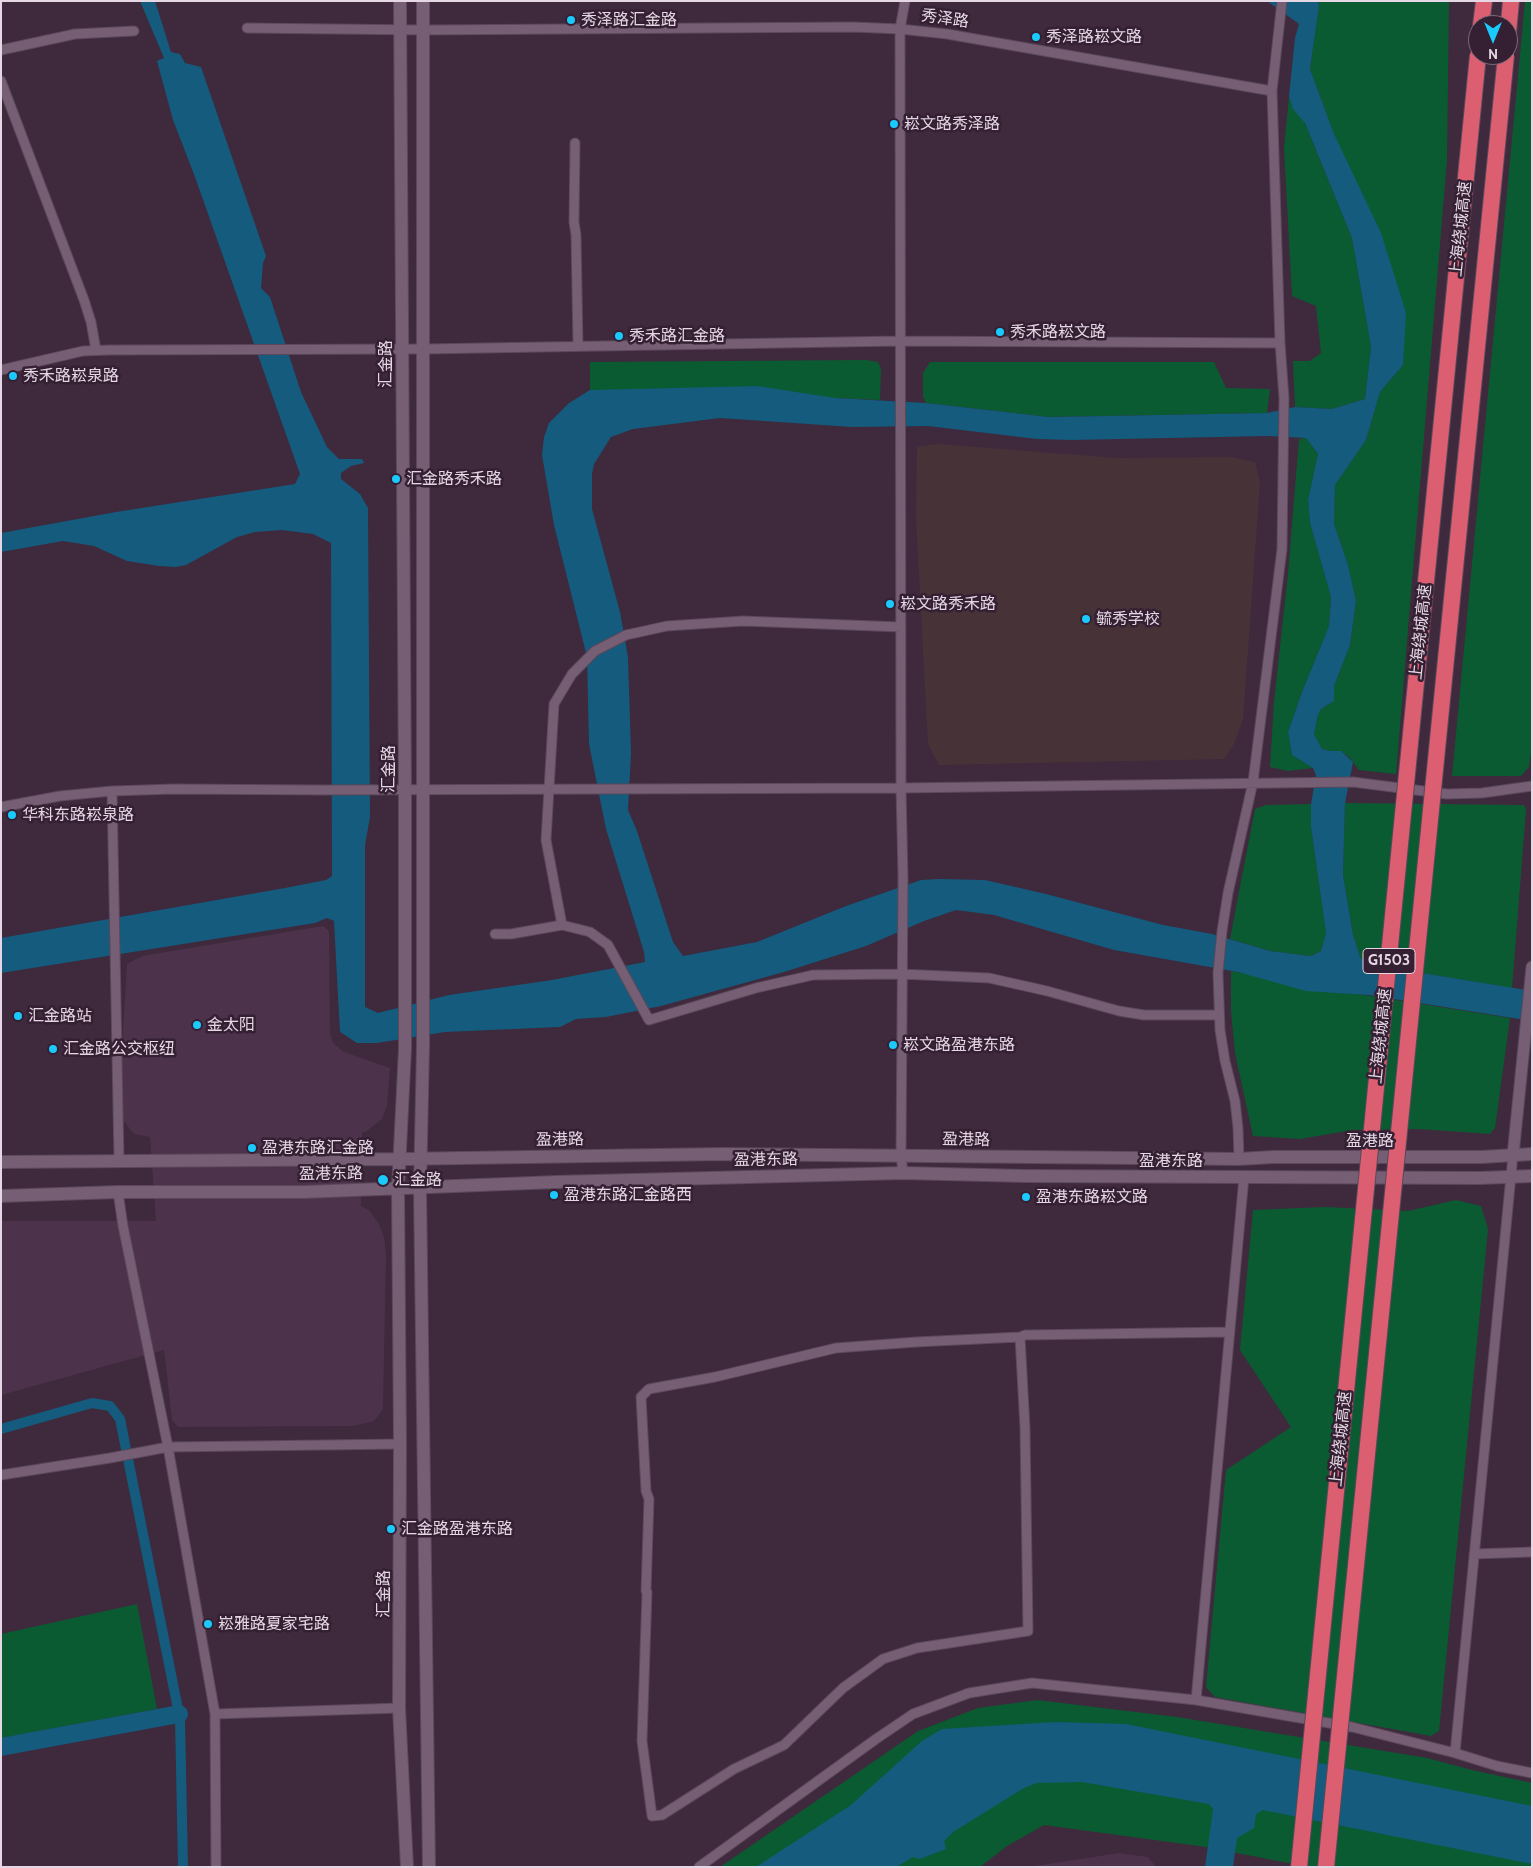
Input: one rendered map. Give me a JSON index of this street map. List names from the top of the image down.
{
  "streets": {
    "highway": ["上海绕城高速", "G1503"],
    "main road": ["汇金路", "盈港路", "盈港东路"],
    "street": ["秀泽路"]
  },
  "crossings": [
    ["秀泽路", "汇金路"],
    ["汇金路", "盈港路"],
    ["汇金路", "盈港东路"],
    ["盈港路", "盈港东路"]
  ],
  "places": [
    "秀泽路汇金路",
    "秀泽路崧文路",
    "崧文路秀泽路",
    "秀禾路崧文路",
    "秀禾路汇金路",
    "秀禾路崧泉路",
    "汇金路秀禾路",
    "崧文路秀禾路",
    "毓秀学校",
    "华科东路崧泉路",
    "汇金路站",
    "金太阳",
    "崧文路盈港东路",
    "汇金路公交枢纽",
    "盈港东路汇金路",
    "汇金路",
    "盈港东路汇金路西",
    "盈港东路崧文路",
    "汇金路盈港东路",
    "崧雅路夏家宅路"
  ],
  "north": "bottom"
}
